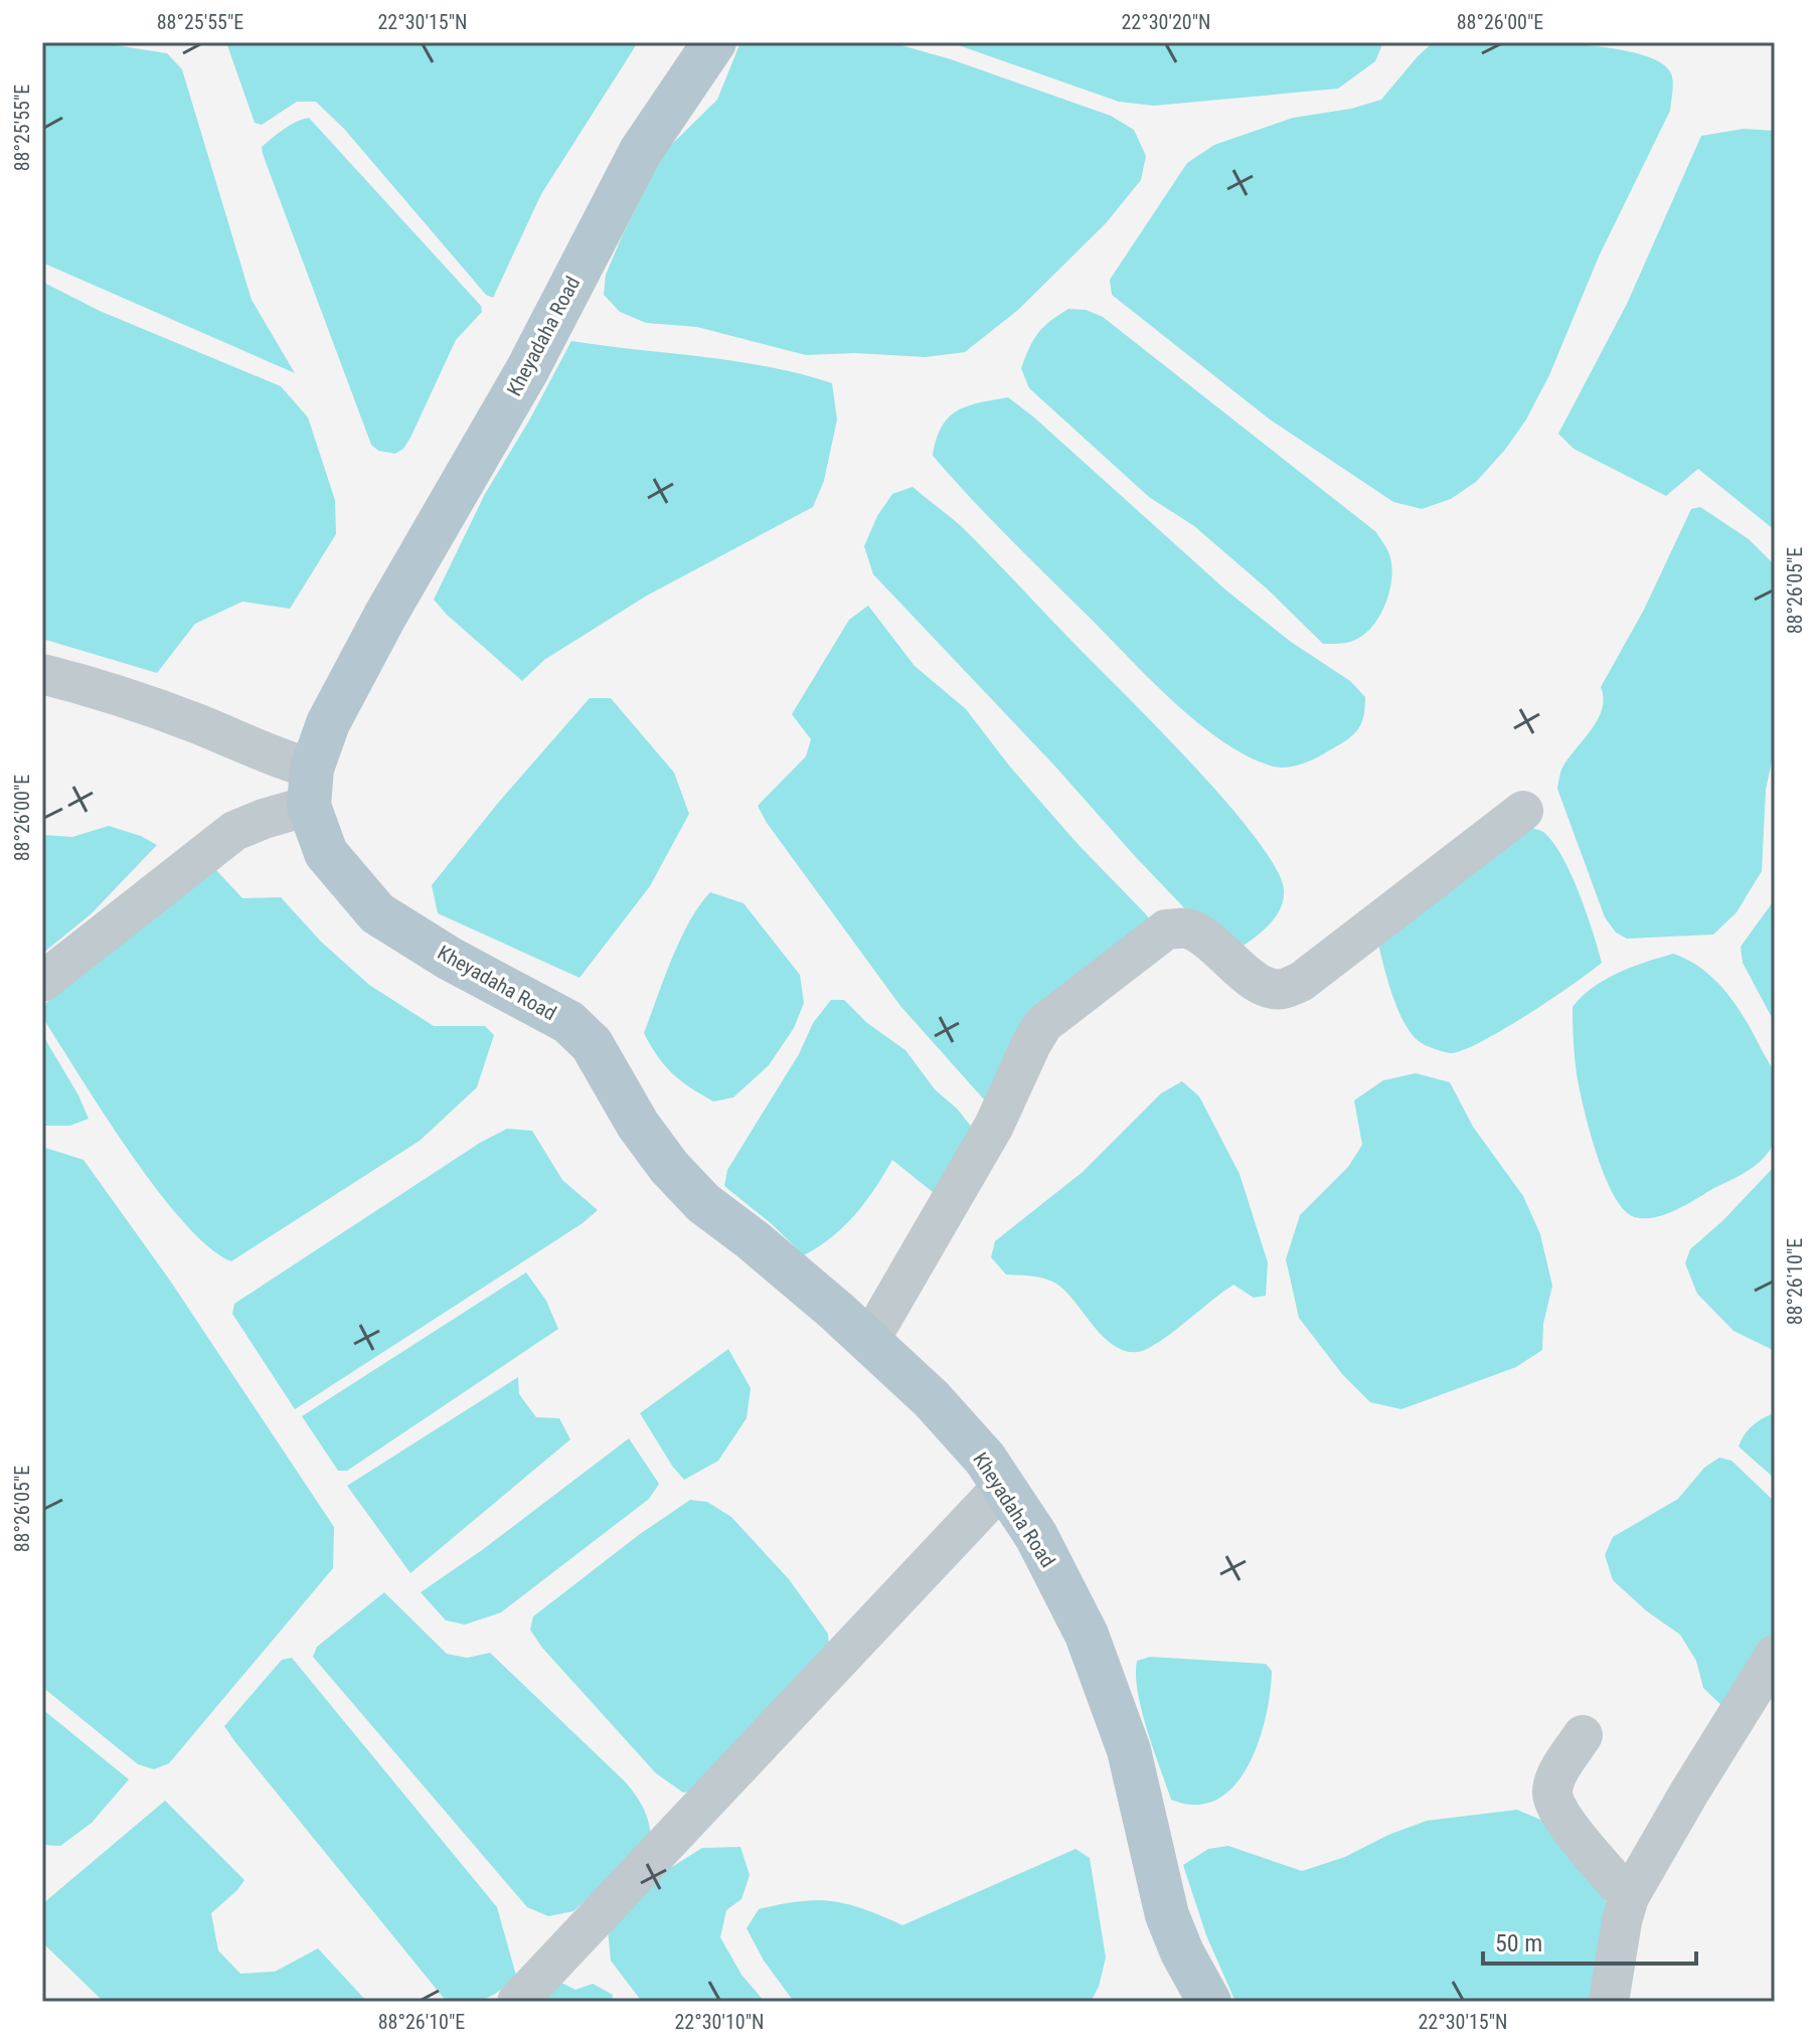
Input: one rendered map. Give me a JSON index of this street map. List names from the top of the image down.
{
  "streets": {
    "main road": ["Kheyadaha Road"]
  },
  "scale_bar": "50 m",
  "coordinates": [
    "88°25'55\"E",
    "22°30'15\"N",
    "22°30'20\"N",
    "88°26'00\"E",
    "88°26'05\"E",
    "88°26'10\"E",
    "22°30'10\"N"
  ]
}
